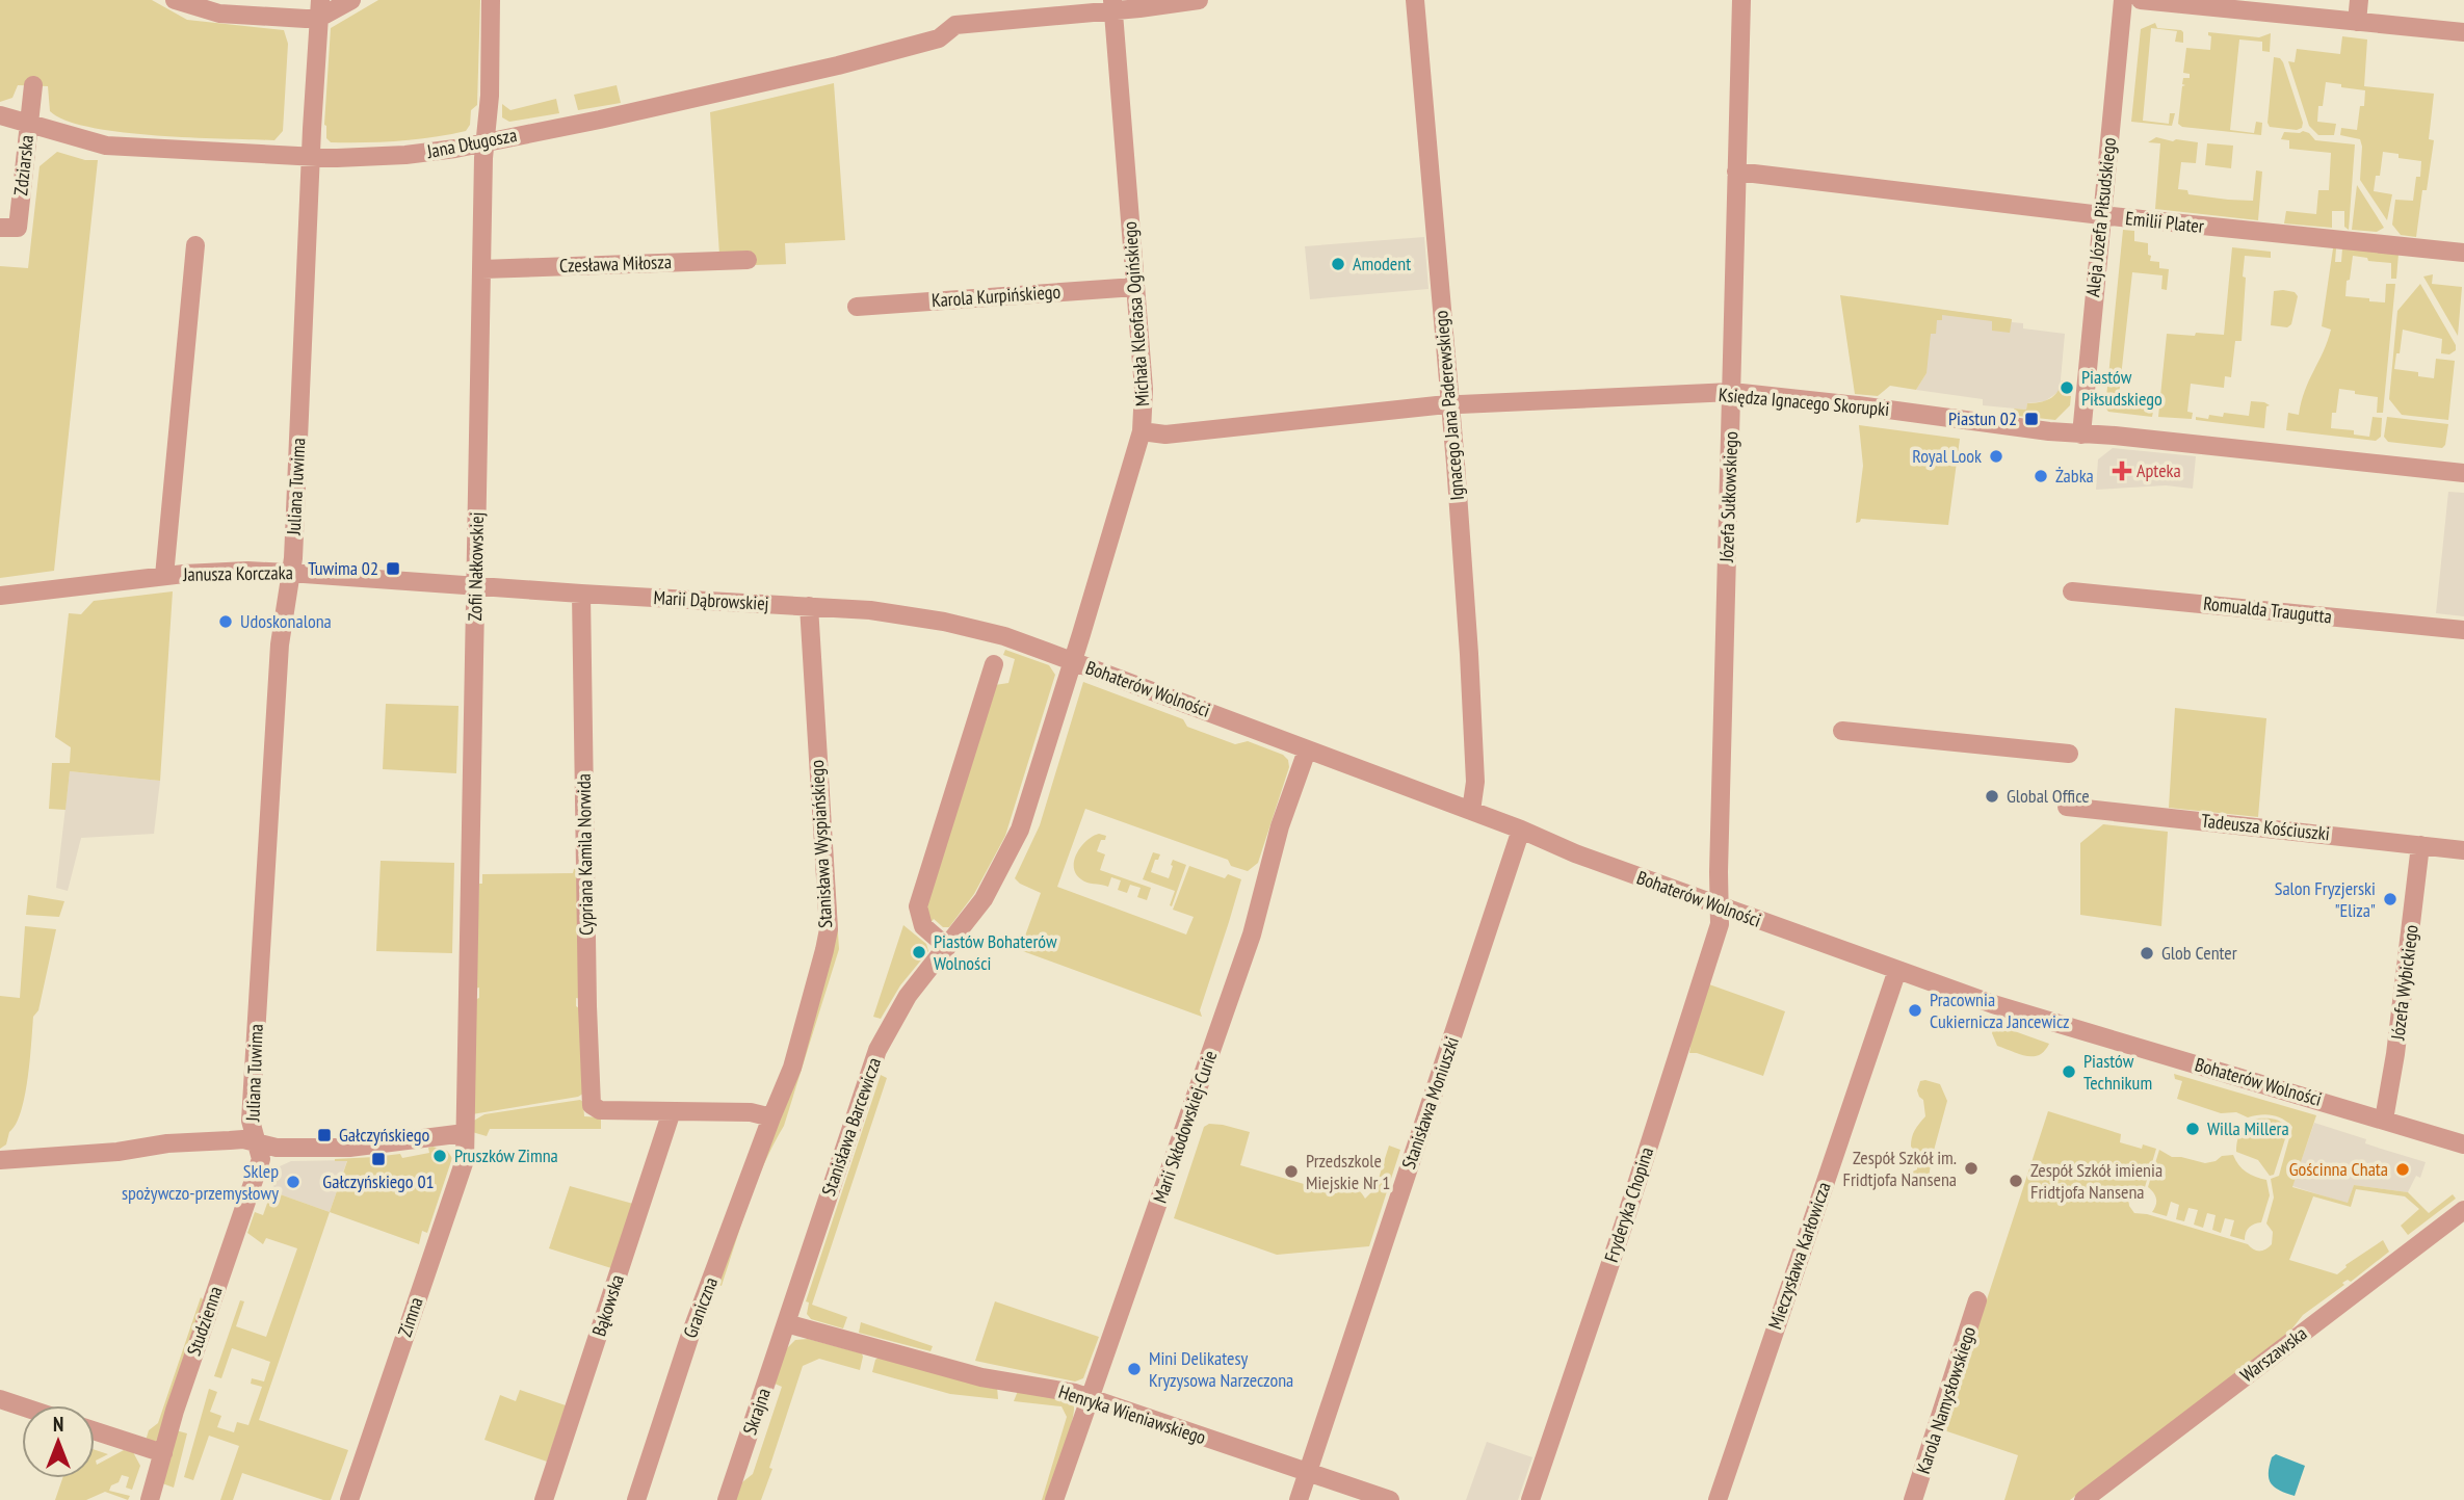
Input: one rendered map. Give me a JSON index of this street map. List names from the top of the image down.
{
  "streets": {
    "street": [
      "Jana Długosza",
      "Zdziarska",
      "Aleja Józefa Piłsudskiego",
      "Emilii Plater",
      "Czesława Miłosza",
      "Karola Kurpińskiego",
      "Michała Kleofasa Ogińskiego",
      "Księdza Ignacego Skorupki",
      "Ignacego Jana Paderewskiego",
      "Juliana Tuwima",
      "Józefa Sułkowskiego",
      "Zofii Nałkowskiej",
      "Janusza Korczaka",
      "Marii Dąbrowskiej",
      "Romualda Traugutta",
      "Bohaterów Wolności",
      "Tadeusza Kościuszki",
      "Stanisława Wyspiańskiego",
      "Cypriana Kamila Norwida",
      "Józefa Wybickiego",
      "Stanisława Moniuszki",
      "Stanisława Barcewicza",
      "Marii Skłodowskiej-Curie",
      "Fryderyka Chopina",
      "Mieczysława Karłowicza",
      "Bąkowska",
      "Graniczna",
      "Zimna",
      "Studzienna",
      "Warszawska",
      "Karola Namysłowskiego",
      "Skrajna",
      "Henryka Wieniawskiego"
    ]
  },
  "crossings": [
    ["Jana Długosza", "Zdziarska"],
    ["Jana Długosza", "Michała Kleofasa Ogińskiego"],
    ["Jana Długosza", "Juliana Tuwima"],
    ["Jana Długosza", "Zofii Nałkowskiej"],
    ["Aleja Józefa Piłsudskiego", "Emilii Plater"],
    ["Aleja Józefa Piłsudskiego", "Księdza Ignacego Skorupki"],
    ["Emilii Plater", "Józefa Sułkowskiego"],
    ["Czesława Miłosza", "Zofii Nałkowskiej"],
    ["Karola Kurpińskiego", "Michała Kleofasa Ogińskiego"],
    ["Michała Kleofasa Ogińskiego", "Księdza Ignacego Skorupki"],
    ["Michała Kleofasa Ogińskiego", "Bohaterów Wolności"],
    ["Michała Kleofasa Ogińskiego", "Stanisława Barcewicza"],
    ["Księdza Ignacego Skorupki", "Ignacego Jana Paderewskiego"],
    ["Księdza Ignacego Skorupki", "Józefa Sułkowskiego"],
    ["Ignacego Jana Paderewskiego", "Bohaterów Wolności"],
    ["Juliana Tuwima", "Janusza Korczaka"],
    ["Juliana Tuwima", "Studzienna"],
    ["Józefa Sułkowskiego", "Bohaterów Wolności"],
    ["Józefa Sułkowskiego", "Fryderyka Chopina"],
    ["Zofii Nałkowskiej", "Janusza Korczaka"],
    ["Zofii Nałkowskiej", "Marii Dąbrowskiej"],
    ["Zofii Nałkowskiej", "Zimna"],
    ["Janusza Korczaka", "Marii Dąbrowskiej"],
    ["Marii Dąbrowskiej", "Bohaterów Wolności"],
    ["Marii Dąbrowskiej", "Stanisława Wyspiańskiego"],
    ["Marii Dąbrowskiej", "Cypriana Kamila Norwida"],
    ["Bohaterów Wolności", "Józefa Wybickiego"],
    ["Bohaterów Wolności", "Stanisława Moniuszki"],
    ["Bohaterów Wolności", "Stanisława Barcewicza"],
    ["Bohaterów Wolności", "Marii Skłodowskiej-Curie"],
    ["Bohaterów Wolności", "Fryderyka Chopina"],
    ["Bohaterów Wolności", "Mieczysława Karłowicza"],
    ["Tadeusza Kościuszki", "Józefa Wybickiego"],
    ["Stanisława Wyspiańskiego", "Graniczna"],
    ["Cypriana Kamila Norwida", "Bąkowska"],
    ["Stanisława Moniuszki", "Henryka Wieniawskiego"],
    ["Stanisława Barcewicza", "Skrajna"],
    ["Stanisława Barcewicza", "Henryka Wieniawskiego"],
    ["Marii Skłodowskiej-Curie", "Henryka Wieniawskiego"],
    ["Skrajna", "Henryka Wieniawskiego"]
  ],
  "places": {
    "other": [
      "Amodent",
      "Piastów Piłsudskiego",
      "Royal Look",
      "Żabka",
      "Udoskonalona",
      "Global Office",
      "Salon Fryzjerski \"Eliza\"",
      "Piastów Bohaterów Wolności",
      "Glob Center",
      "Pracownia Cukiernicza Jancewicz",
      "Piastów Technikum",
      "Willa Millera",
      "Pruszków Zimna",
      "Zespół Szkół im. Fridtjofa Nansena",
      "Gościnna Chata",
      "Przedszkole Miejskie Nr 1",
      "Zespół Szkół imienia Fridtjofa Nansena",
      "Sklep spożywczo-przemysłowy",
      "Mini Delikatesy Kryzysowa Narzeczona"
    ],
    "transit": [
      "Piastun 02",
      "Tuwima 02",
      "Gałczyńskiego",
      "Gałczyńskiego 01"
    ],
    "health": ["Apteka"]
  },
  "north": "top"
}
